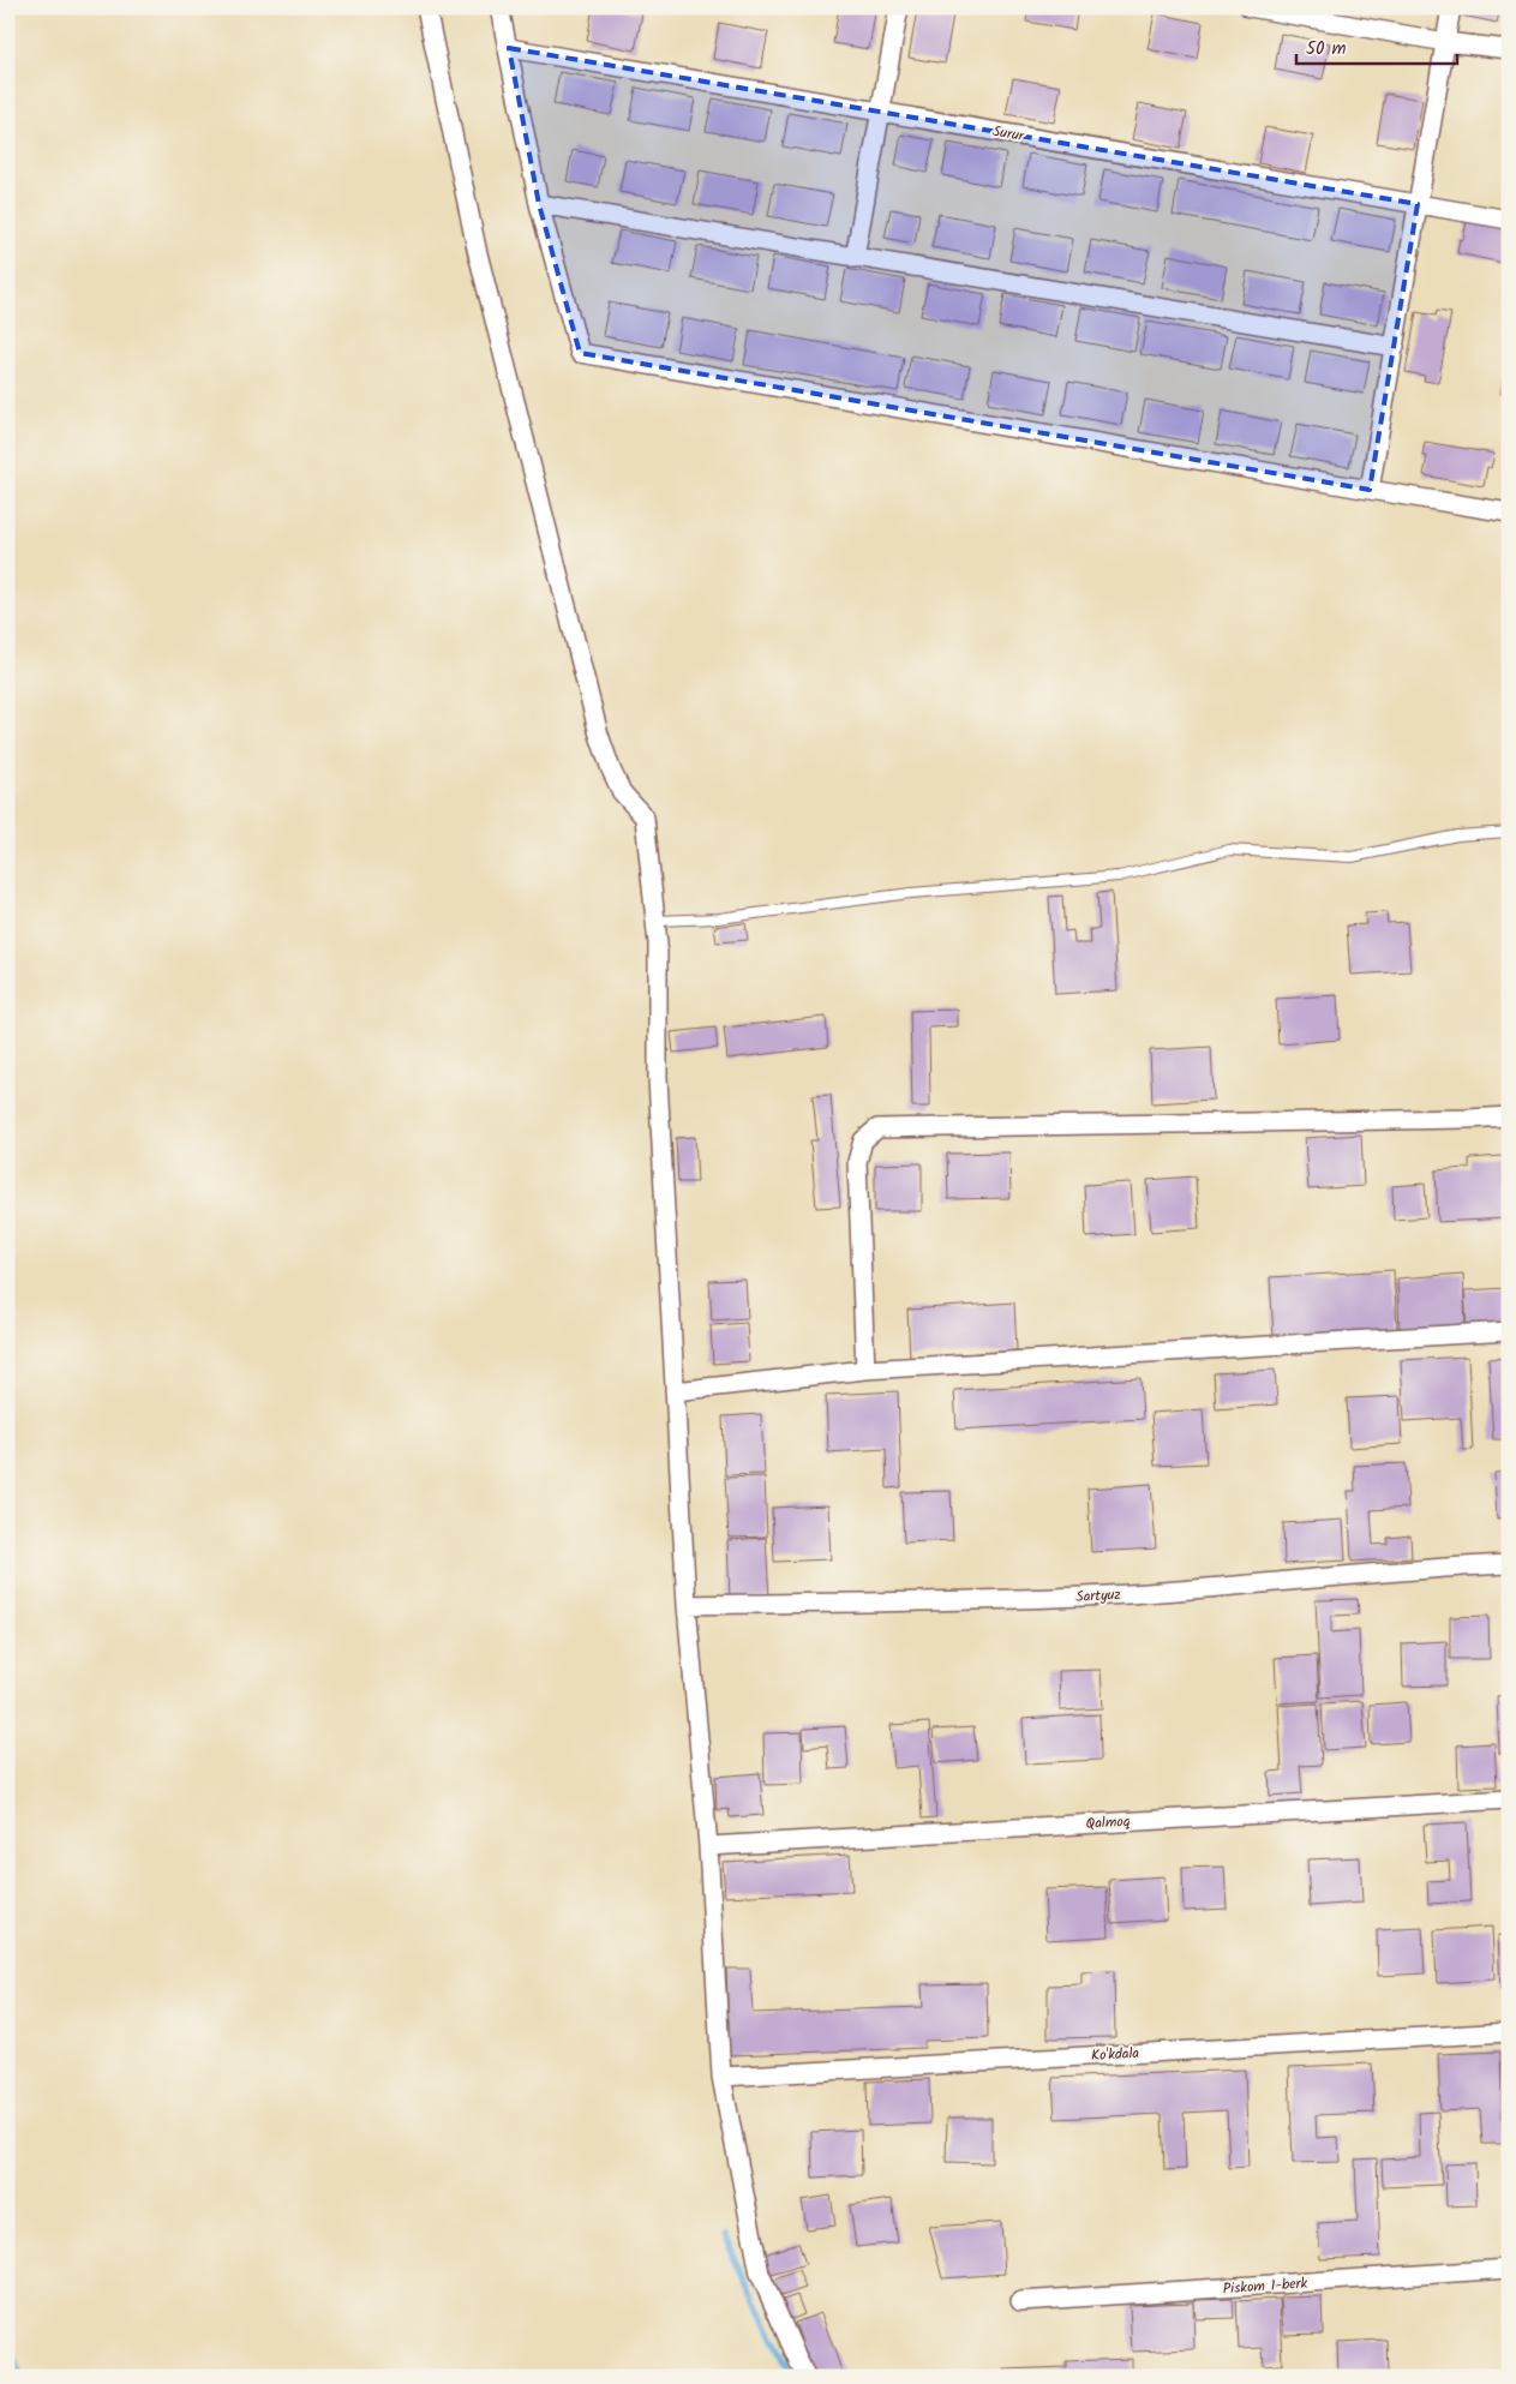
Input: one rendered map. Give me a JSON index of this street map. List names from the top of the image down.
{
  "streets": {
    "street": [
      "Surur",
      "Sartyuz",
      "Qalmoq",
      "Ko'kdala",
      "Piskom 1-berk"
    ]
  },
  "scale_bar": "50 m"
}
